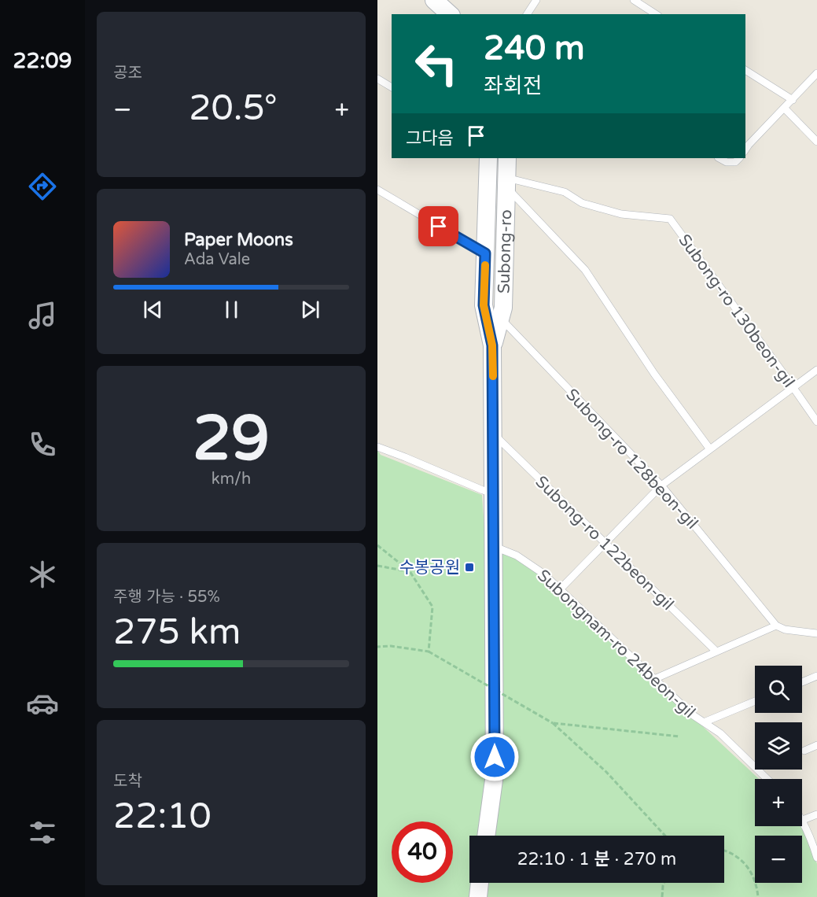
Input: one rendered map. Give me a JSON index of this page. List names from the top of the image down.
{
  "streets": {
    "street": ["Subong-ro"],
    "lane": [
      "Subong-ro 130beon-gil",
      "Subong-ro 128beon-gil",
      "Subong-ro 122beon-gil",
      "Subongnam-ro 24beon-gil"
    ]
  },
  "crossings": [
    ["Subong-ro", "Subong-ro 130beon-gil"],
    ["Subong-ro", "Subong-ro 128beon-gil"],
    ["Subong-ro", "Subong-ro 122beon-gil"],
    ["Subong-ro", "Subongnam-ro 24beon-gil"]
  ],
  "places": {
    "transit": ["수봉공원"]
  },
  "page": {
    "tabs": "22:09",
    "tile": [
      "공조",
      ["29", "km/h"],
      ["주행 가능 · 55%", "275 km"],
      ["도착", "22:10"]
    ],
    "turn": ["240 m", "좌회전"],
    "heat": ["−", "20.5°", "+"],
    "then": "그다음",
    "song": ["Paper Moons", "Ada Vale"],
    "map_buttons": ["+", "−"],
    "limit": "40",
    "trip": "22:10 · 1 분 · 270 m"
  }
}
